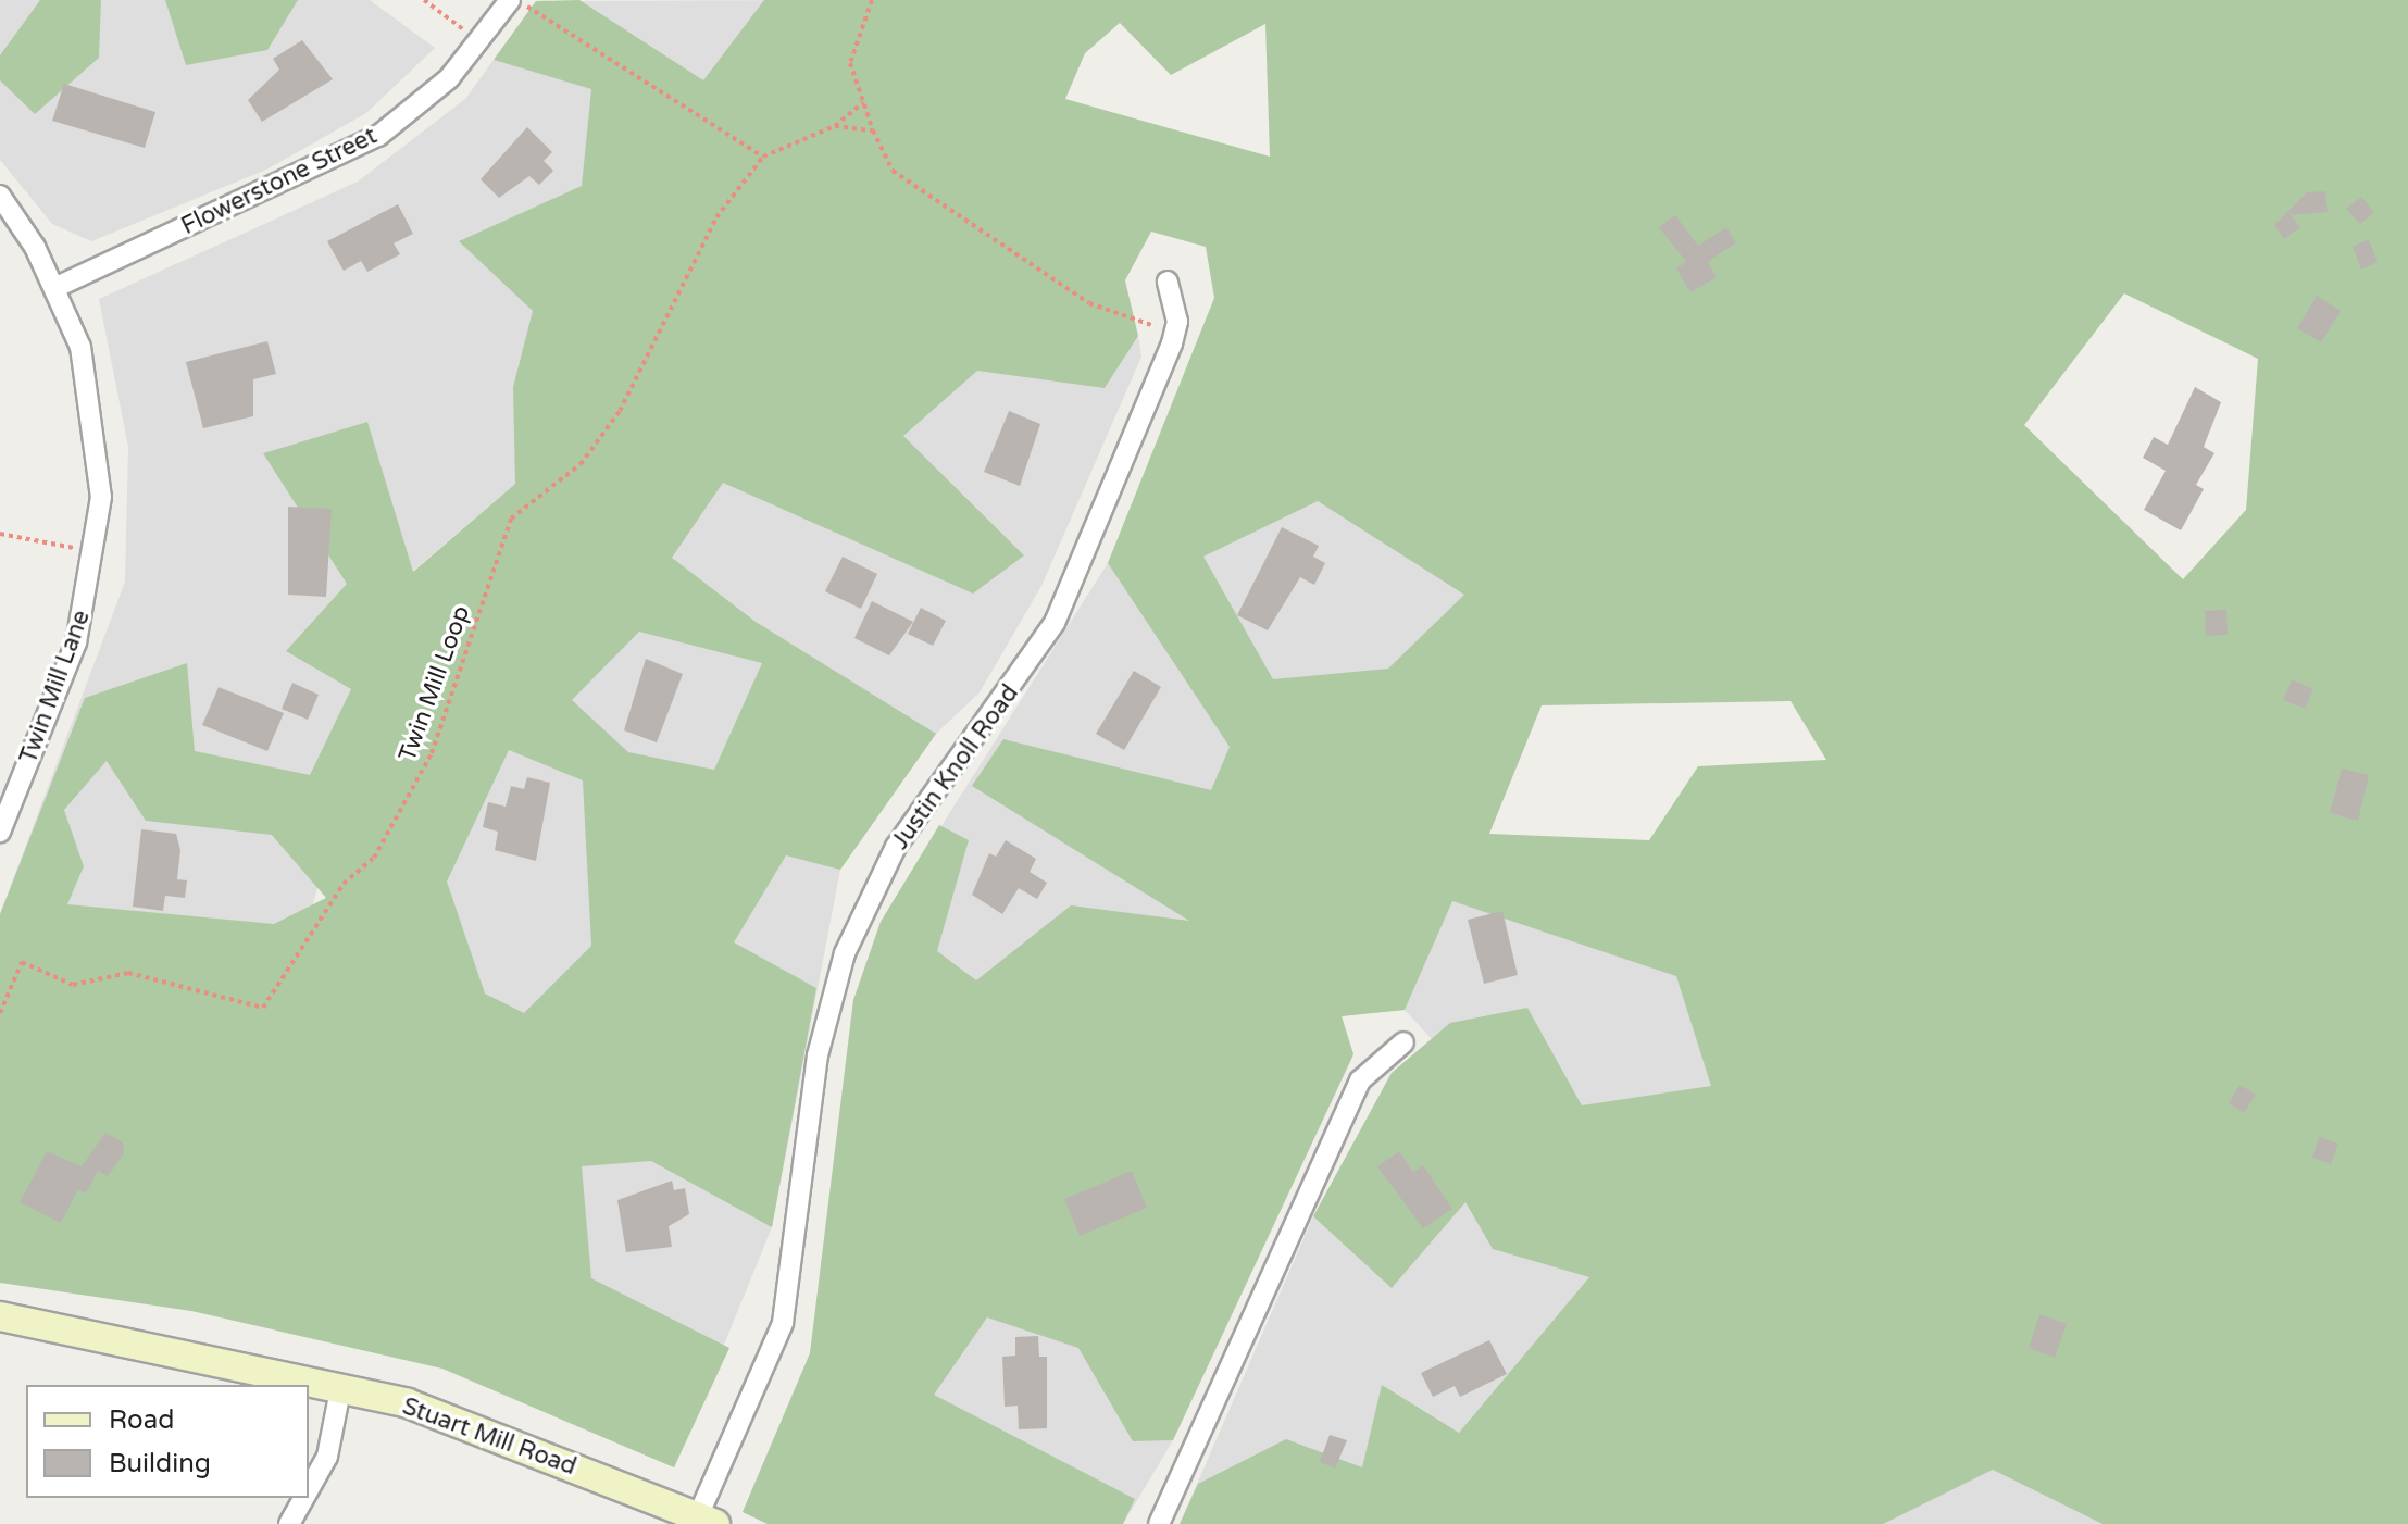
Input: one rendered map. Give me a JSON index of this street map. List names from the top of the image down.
{
  "streets": {
    "main road": ["Stuart Mill Road"],
    "street": ["Flowerstone Street", "Twin Mill Lane", "Justin Knoll Road"],
    "path": ["Twin Mill Loop"]
  },
  "crossings": [
    ["Flowerstone Street", "Twin Mill Lane"],
    ["Justin Knoll Road", "Stuart Mill Road"]
  ],
  "legend": ["Road", "Building"]
}
